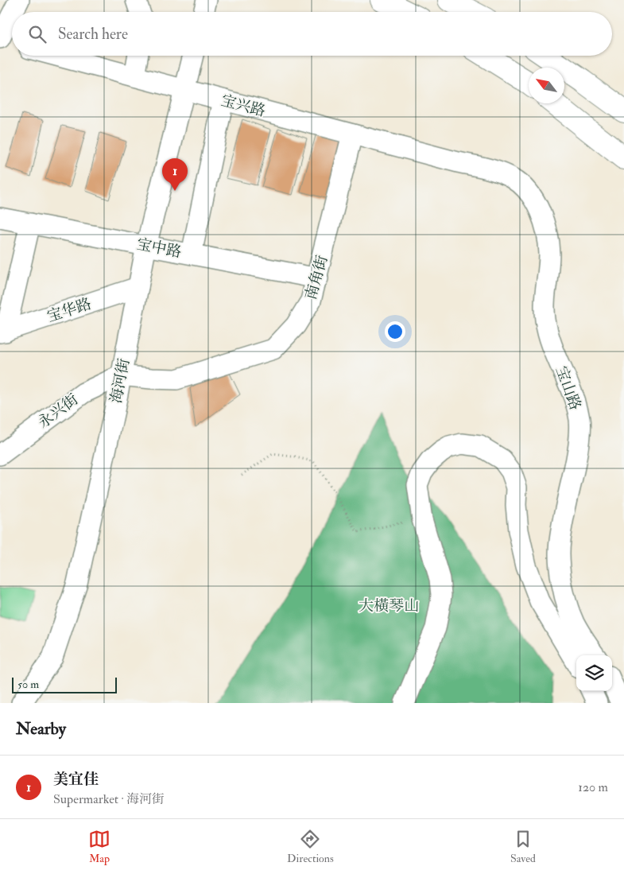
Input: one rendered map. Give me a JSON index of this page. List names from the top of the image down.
{
  "streets": {
    "street": [
      "宝兴路",
      "宝中路",
      "南角街",
      "宝华路",
      "海河街",
      "宝山路",
      "永兴街"
    ]
  },
  "crossings": [
    ["宝兴路", "南角街"],
    ["宝兴路", "海河街"],
    ["宝兴路", "宝山路"],
    ["宝中路", "南角街"],
    ["宝中路", "海河街"],
    ["南角街", "海河街"],
    ["南角街", "永兴街"],
    ["宝华路", "海河街"],
    ["海河街", "永兴街"]
  ],
  "parks": ["大橫琴山"],
  "scale_bar": "50 m",
  "north": "top left",
  "page": {
    "search": "Search here",
    "pins": "1",
    "scale": "50 m",
    "heading": "Nearby",
    "list": [
      {
        "mark": "1",
        "name": "美宜佳",
        "note": "Supermarket · 海河街",
        "value": "120 m"
      }
    ],
    "nav": ["Map", "Directions", "Saved"]
  }
}
